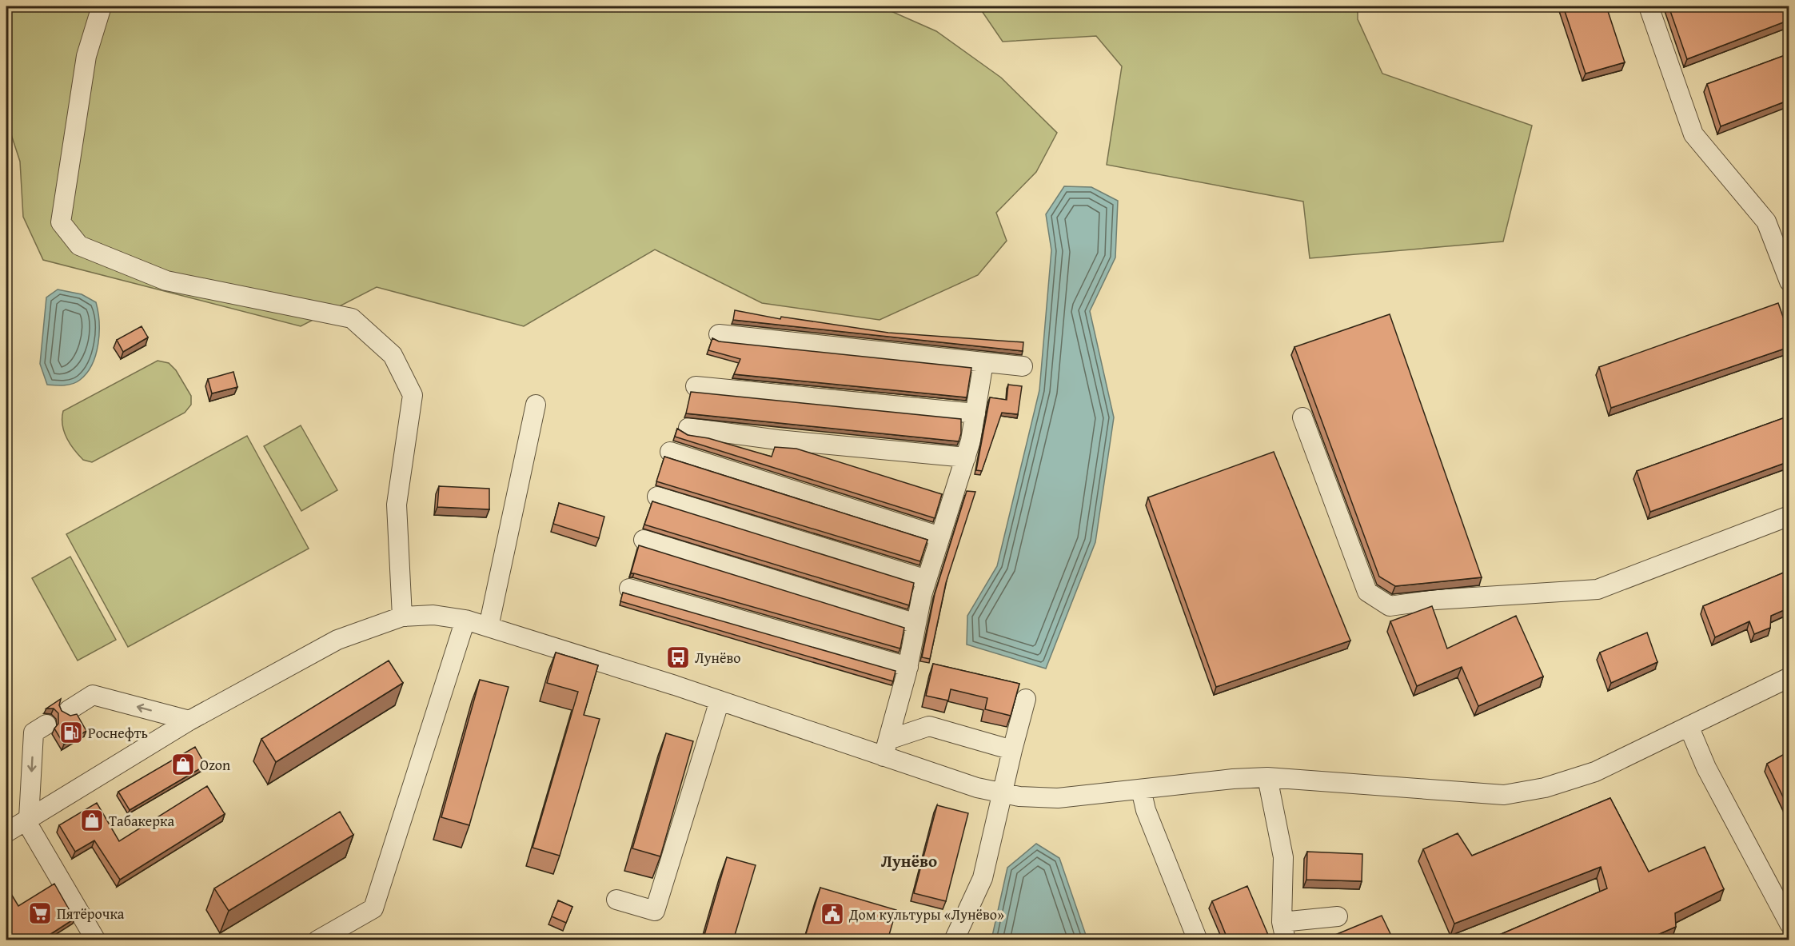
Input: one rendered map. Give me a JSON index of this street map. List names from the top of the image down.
{
  "districts": ["Лунёво"],
  "places": {
    "bus stop": ["Лунёво"],
    "fuel station": ["Роснефть"],
    "shop": ["Ozon", "Табакерка"],
    "supermarket": ["Пятёрочка"],
    "public building": ["Дом культуры «Лунёво»"]
  }
}
